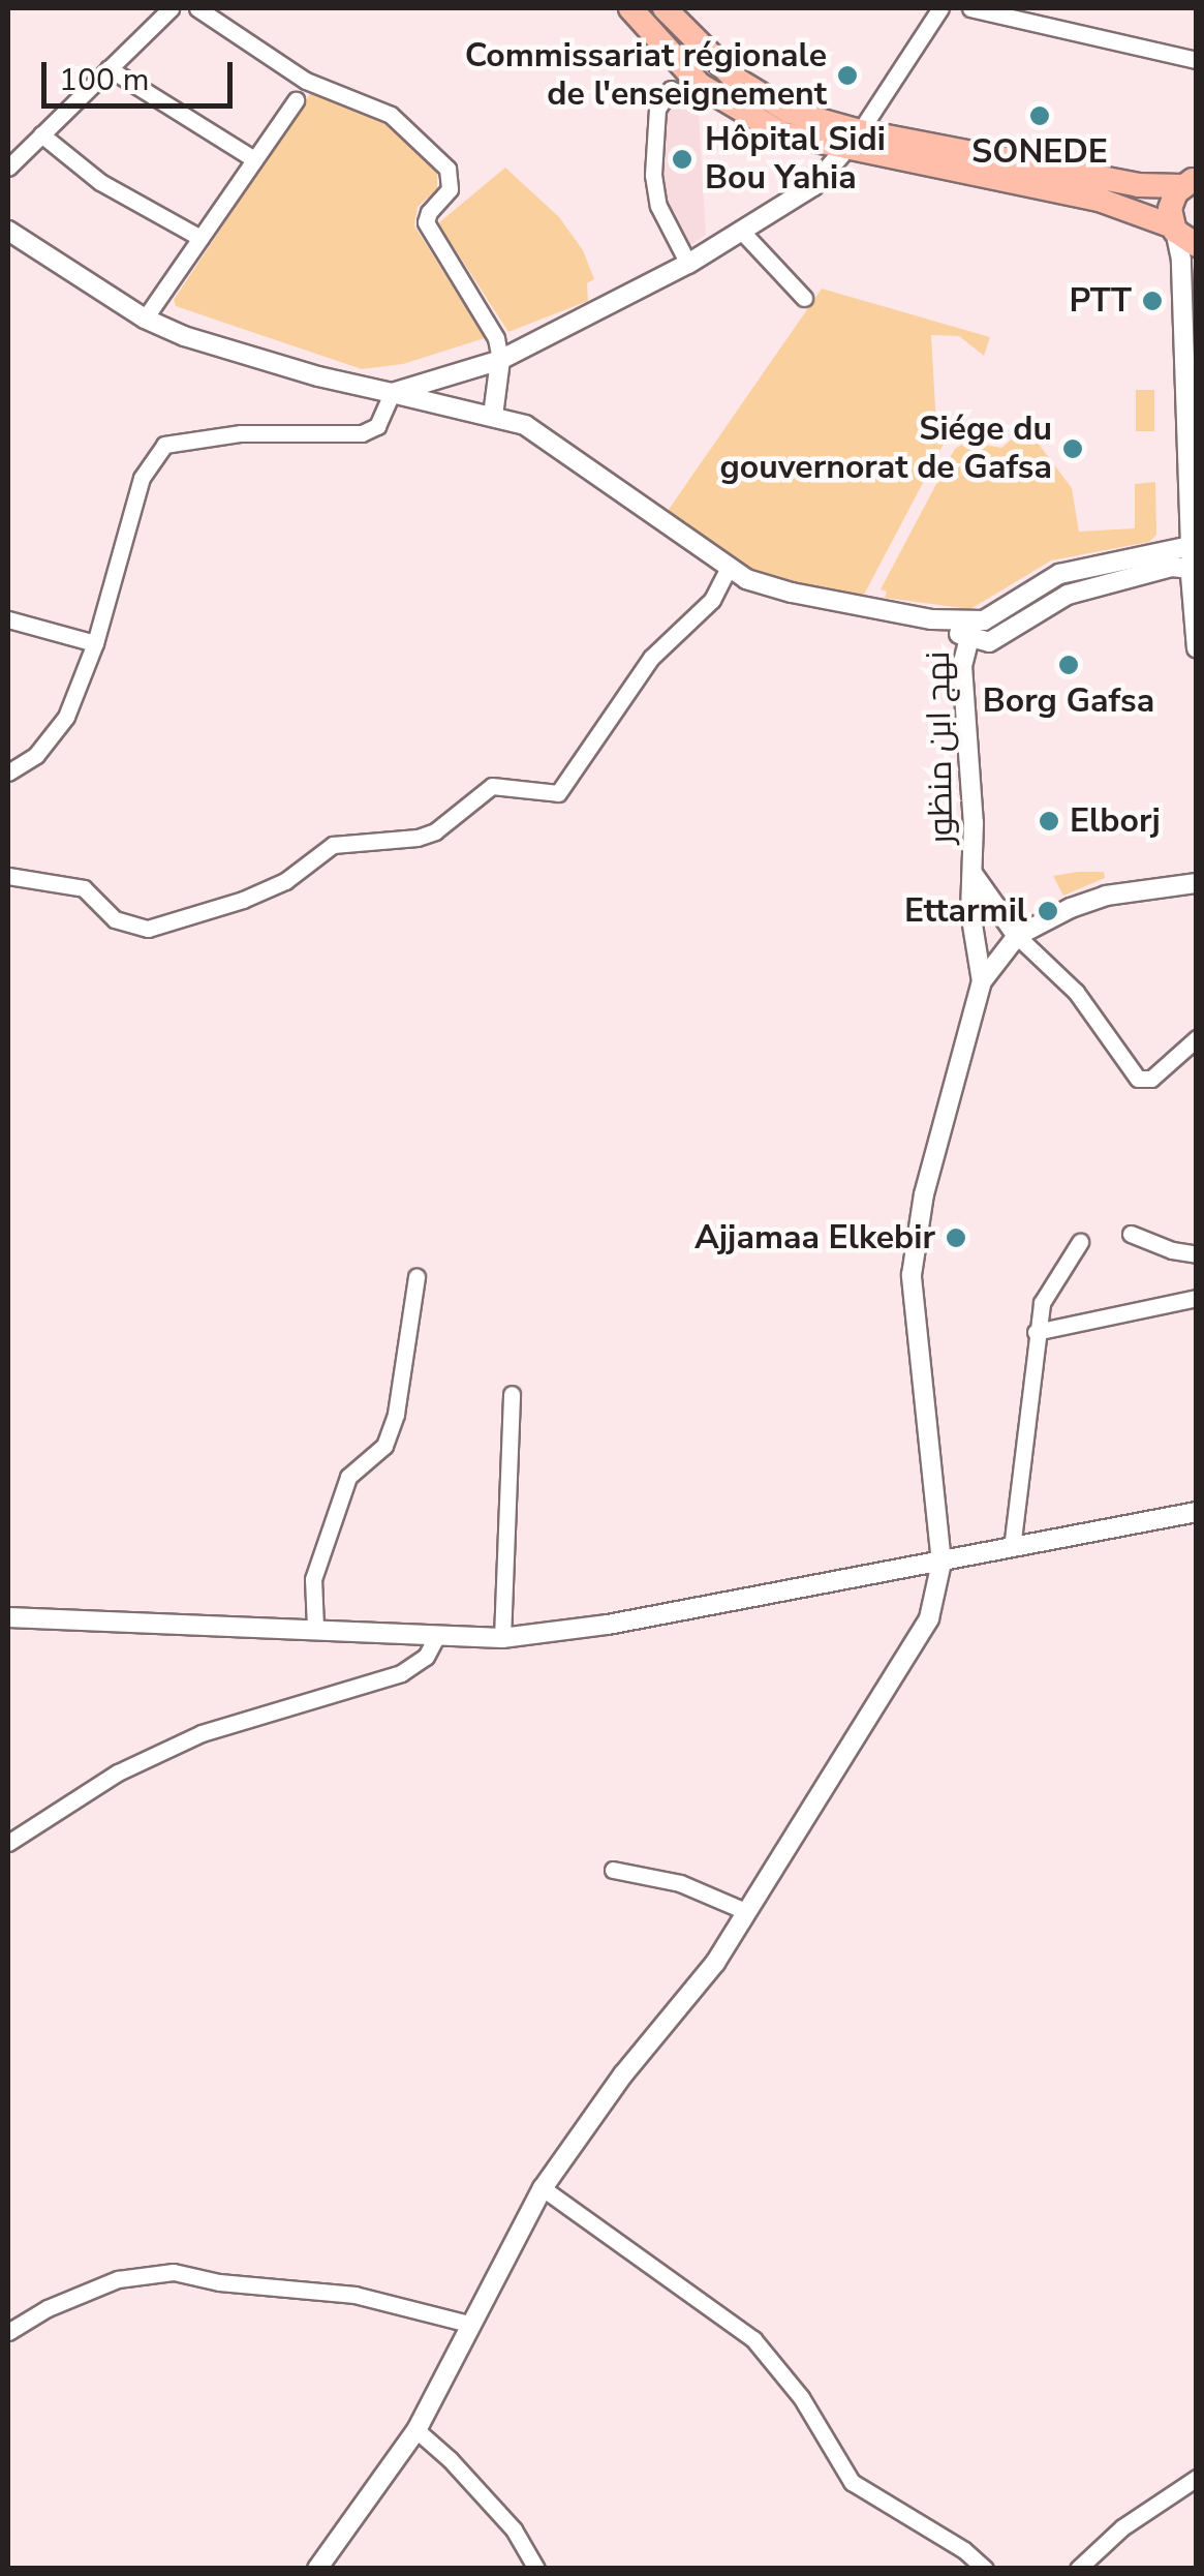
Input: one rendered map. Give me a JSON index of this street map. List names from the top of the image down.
{
  "streets": {
    "street": ["نهج ابن منظور"]
  },
  "places": [
    "Commissariat régionale de l'enseignement",
    "SONEDE",
    "Hôpital Sidi Bou Yahia",
    "PTT",
    "Siége du gouvernorat de Gafsa",
    "Borg Gafsa",
    "Elborj",
    "Ettarmil",
    "Ajjamaa Elkebir"
  ],
  "scale_bar": "100 m"
}
